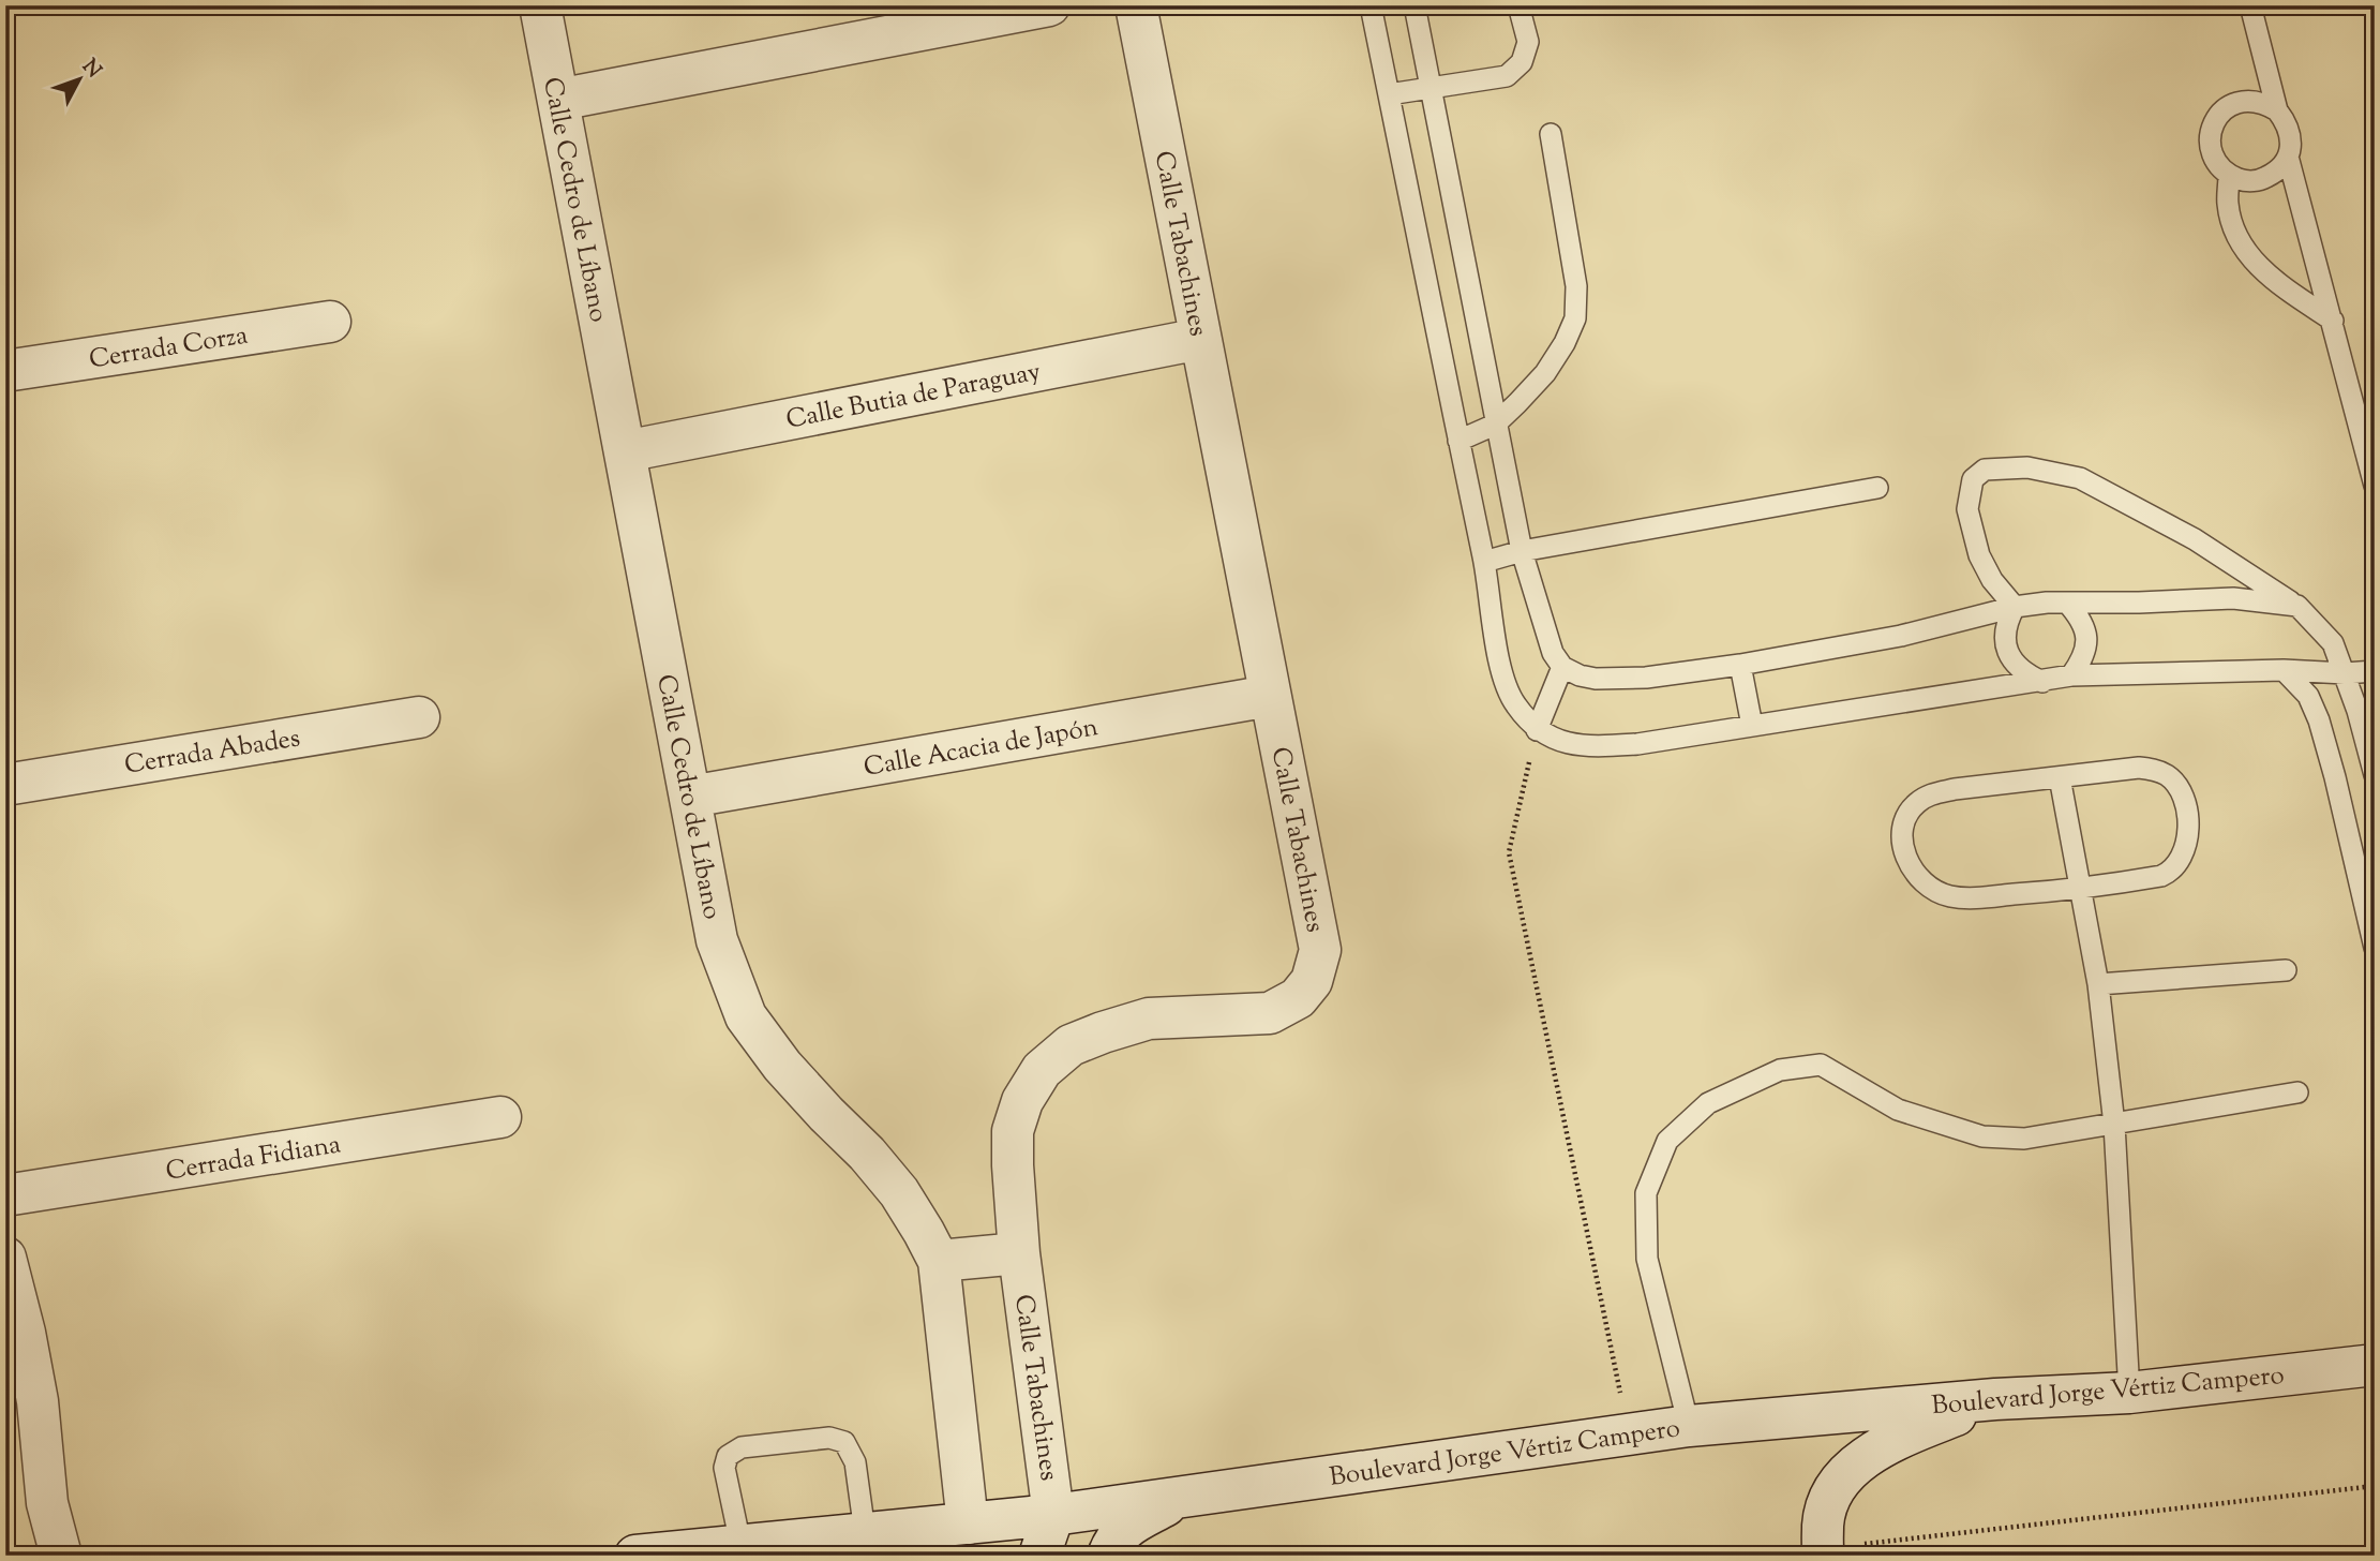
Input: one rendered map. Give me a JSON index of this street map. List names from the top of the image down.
{
  "streets": {
    "street": [
      "Calle Cedro de Líbano",
      "Calle Tabachines",
      "Cerrada Corza",
      "Calle Butia de Paraguay",
      "Calle Acacia de Japón",
      "Cerrada Abades",
      "Cerrada Fidiana",
      "Boulevard Jorge Vértiz Campero"
    ]
  },
  "crossings": [
    ["Calle Cedro de Líbano", "Calle Butia de Paraguay"],
    ["Calle Cedro de Líbano", "Calle Acacia de Japón"],
    ["Calle Cedro de Líbano", "Boulevard Jorge Vértiz Campero"],
    ["Calle Tabachines", "Calle Butia de Paraguay"],
    ["Calle Tabachines", "Calle Acacia de Japón"],
    ["Calle Tabachines", "Boulevard Jorge Vértiz Campero"]
  ],
  "north": "top right"
}
